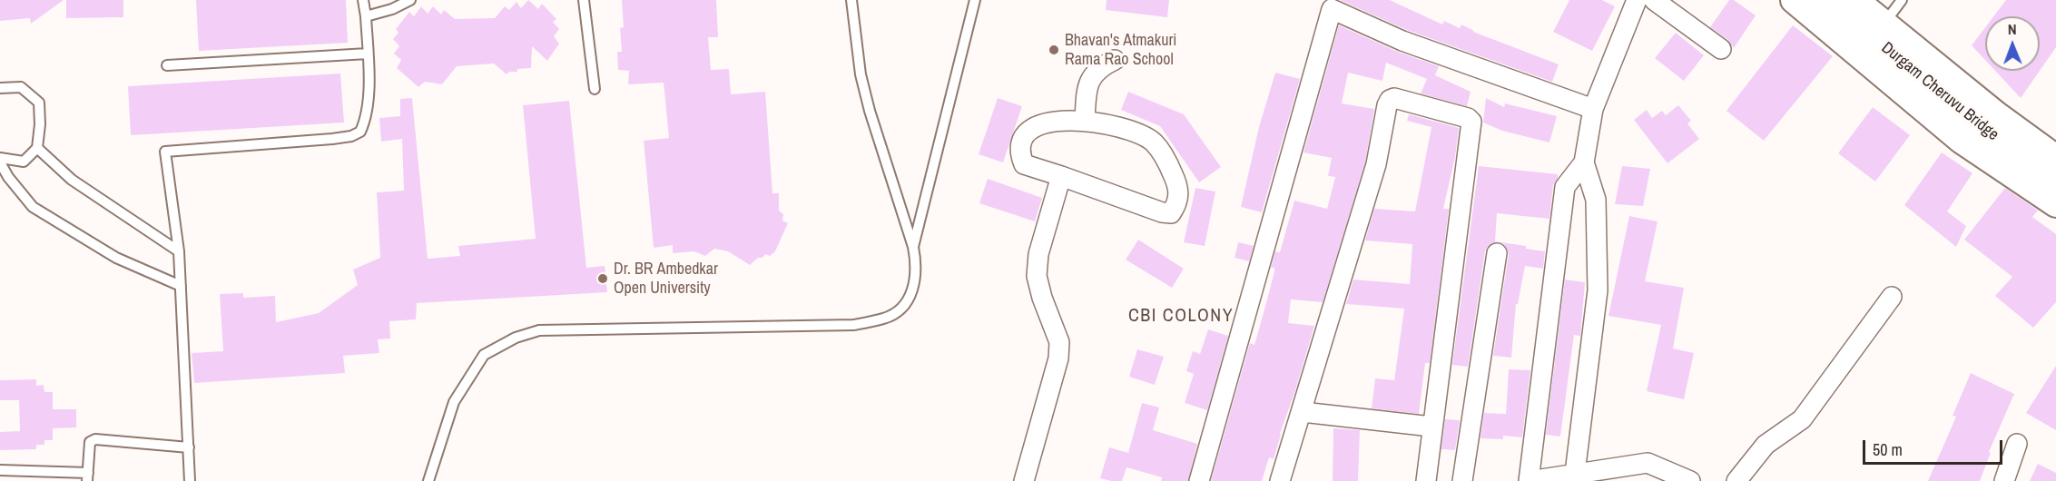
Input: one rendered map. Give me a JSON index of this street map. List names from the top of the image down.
{
  "streets": {
    "main road": ["Durgam Cheruvu Bridge"]
  },
  "districts": ["CBI COLONY"],
  "places": ["Bhavan's Atmakuri Rama Rao School", "Dr. BR Ambedkar Open University"],
  "scale_bar": "50 m",
  "north": "top"
}
